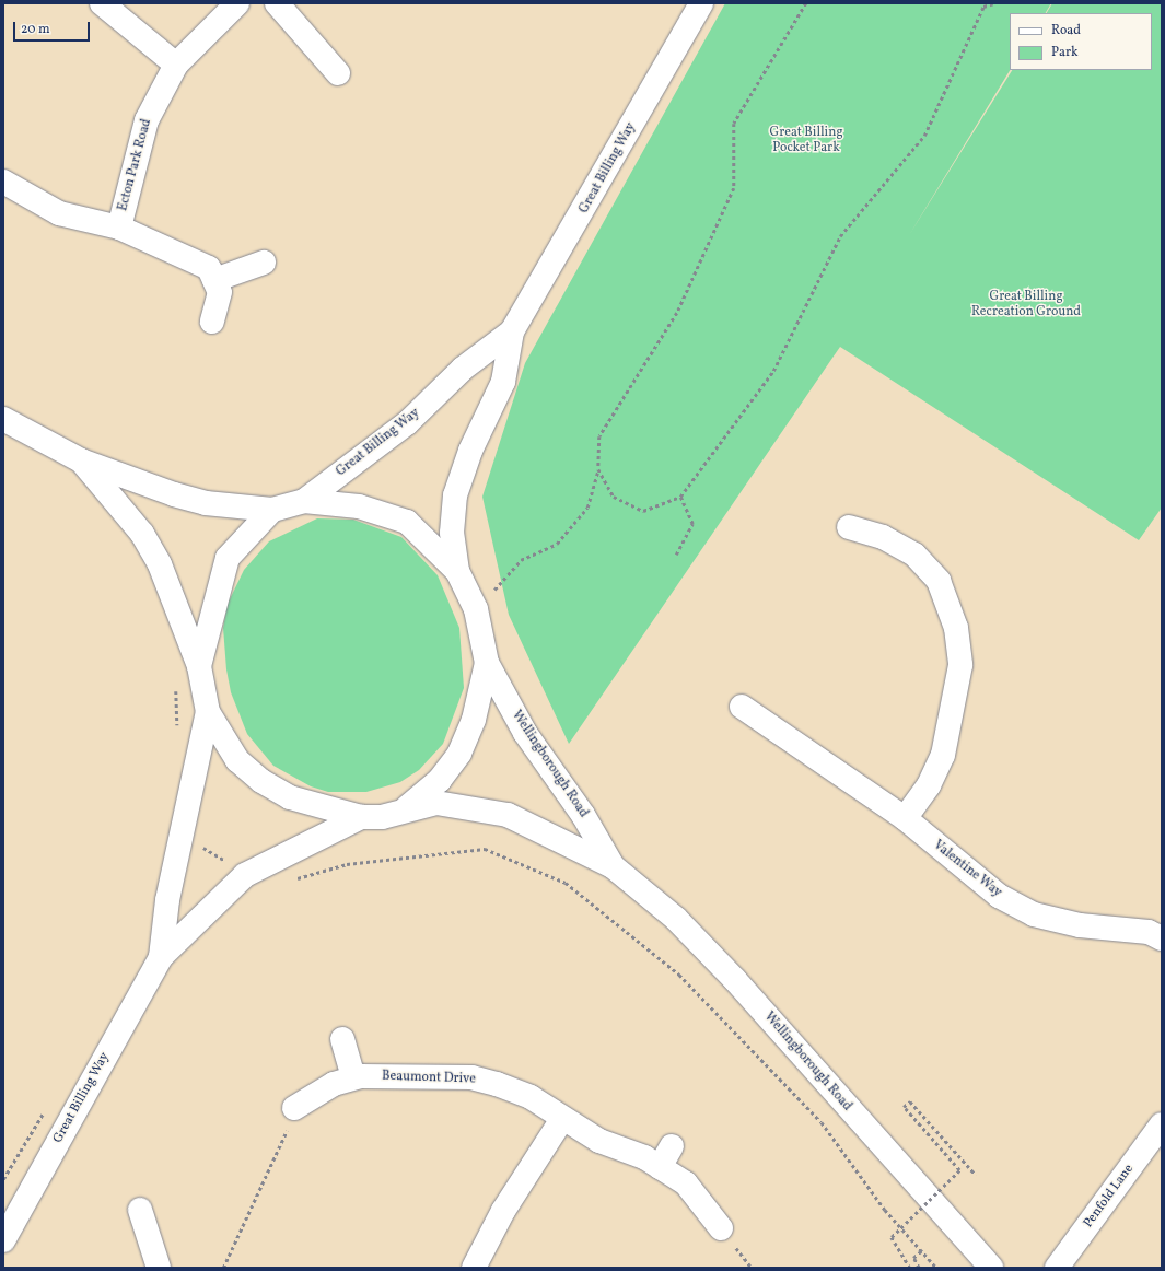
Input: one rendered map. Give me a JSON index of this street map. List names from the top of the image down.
{
  "streets": {
    "main road": [
      "Ecton Park Road",
      "Great Billing Way",
      "Wellingborough Road",
      "Valentine Way",
      "Beaumont Drive",
      "Penfold Lane"
    ]
  },
  "crossings": [
    ["Great Billing Way", "Wellingborough Road"]
  ],
  "parks": ["Great Billing Pocket Park", "Great Billing Recreation Ground"],
  "legend": ["Road", "Park"],
  "scale_bar": "20 m"
}
